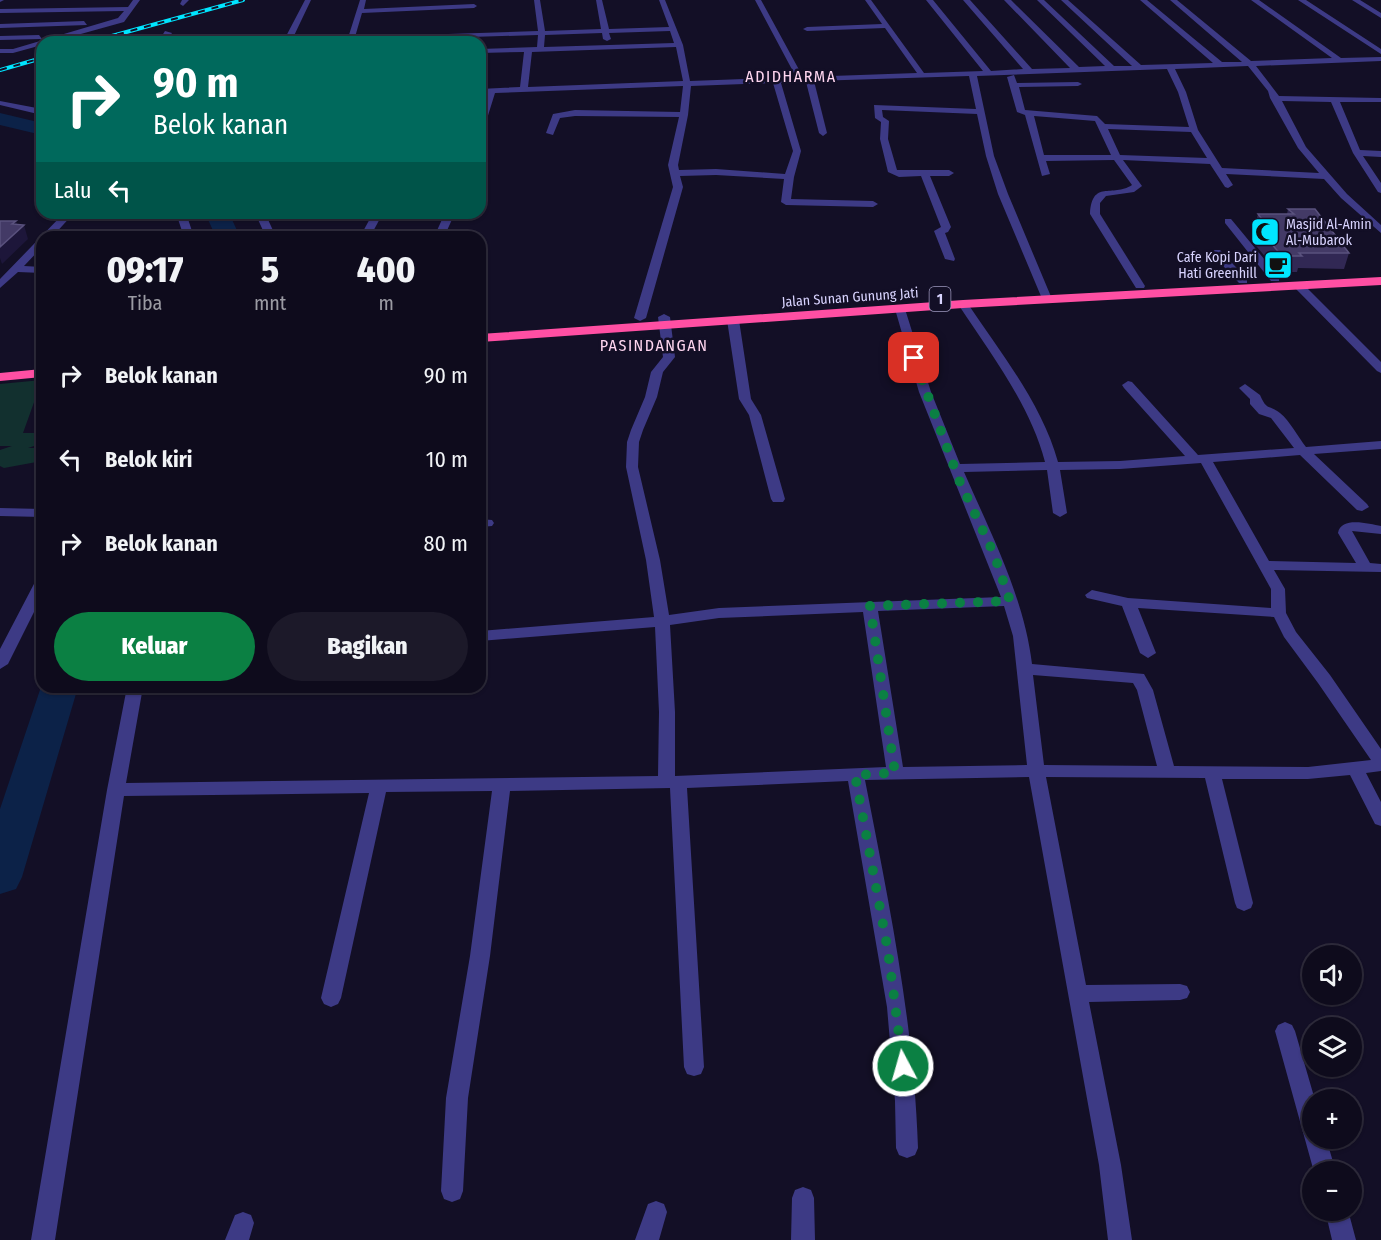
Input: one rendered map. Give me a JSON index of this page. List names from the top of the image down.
{
  "streets": {
    "highway": ["Jalan Sunan Gunung Jati", "1"]
  },
  "crossings": [
    ["Jalan Sunan Gunung Jati", "1"]
  ],
  "districts": ["ADIDHARMA", "PASINDANGAN"],
  "places": {
    "mosque": ["Masjid Al-Amin Al-Mubarok"],
    "cafe": ["Cafe Kopi Dari Hati Greenhill"]
  },
  "page": {
    "turn": ["90 m", "Belok kanan"],
    "then": "Lalu",
    "eta": [
      "09:17",
      "Tiba",
      "5",
      "mnt",
      "400",
      "m"
    ],
    "list": [
      {
        "name": "Belok kanan",
        "value": "90 m"
      },
      {
        "name": "Belok kiri",
        "value": "10 m"
      },
      {
        "name": "Belok kanan",
        "value": "80 m"
      }
    ],
    "buttons": ["Keluar", "Bagikan"],
    "map_buttons": ["+", "−"]
  }
}
